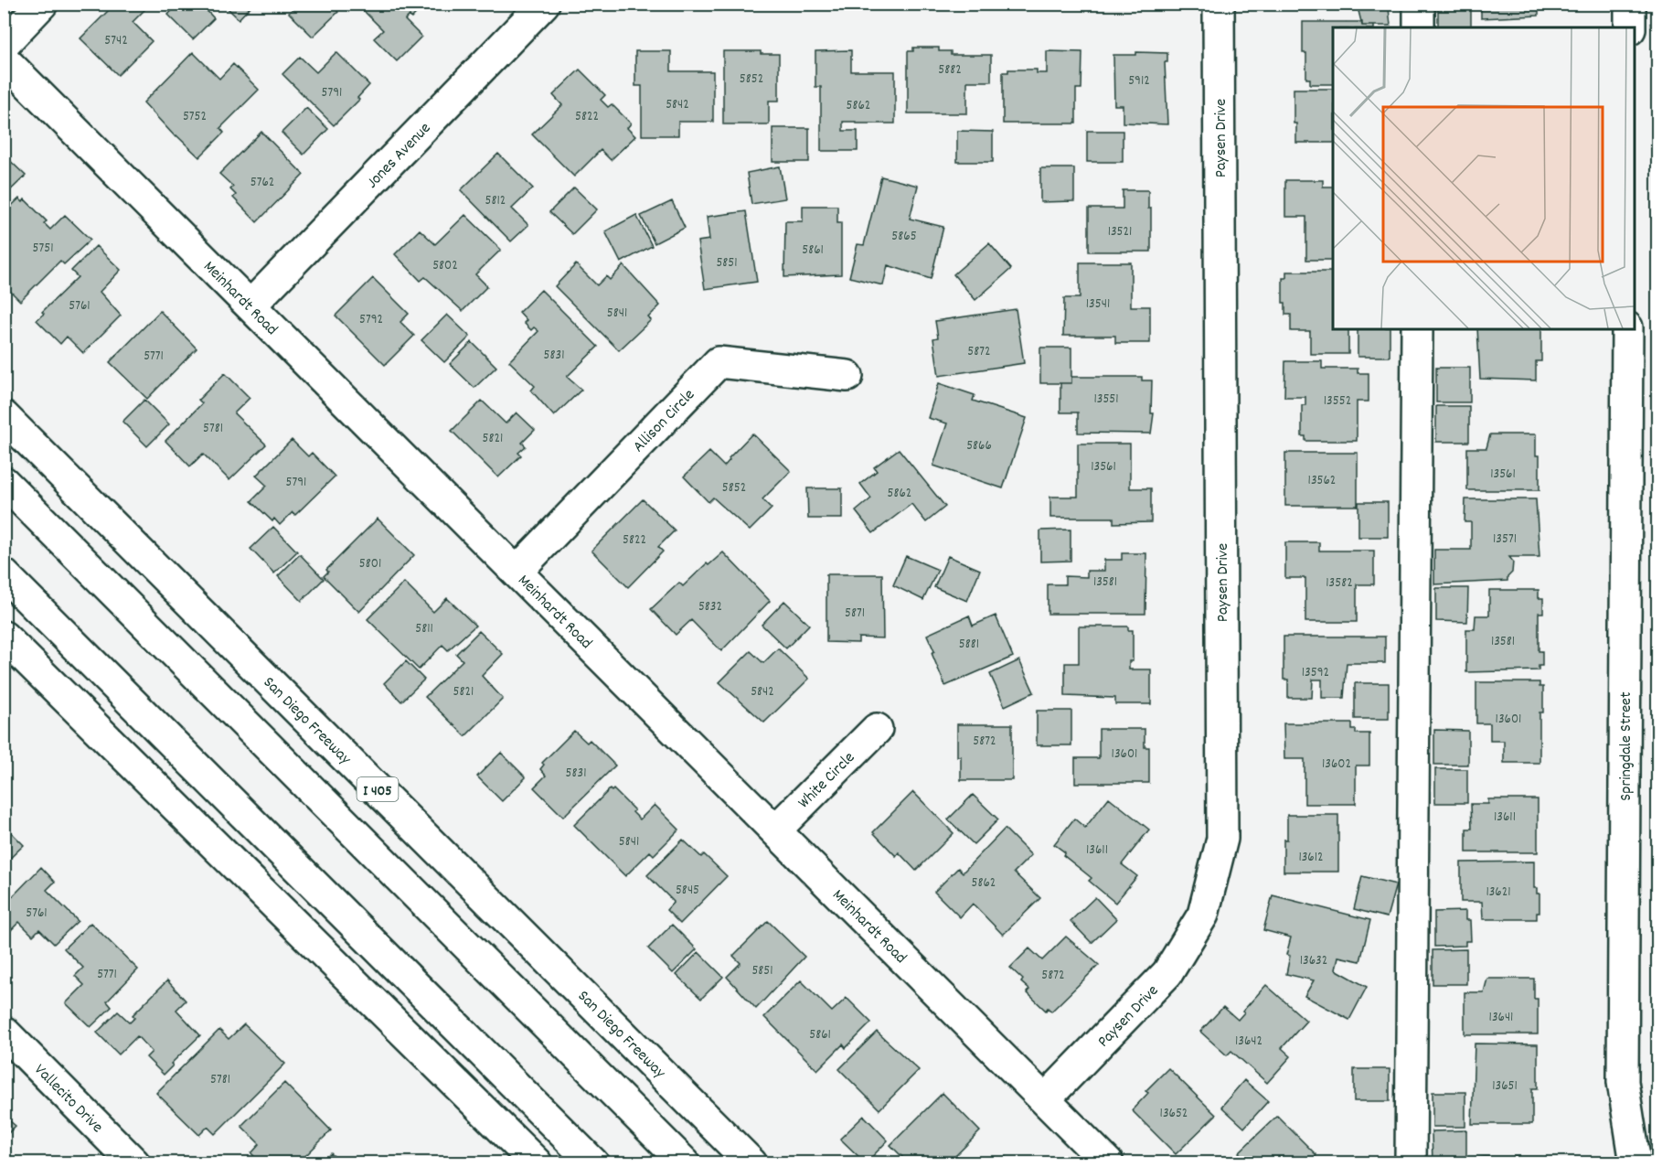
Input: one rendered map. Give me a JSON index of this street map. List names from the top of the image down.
{
  "streets": {
    "main road": [
      "Paysen Drive",
      "Jones Avenue",
      "Meinhardt Road",
      "Allison Circle",
      "San Diego Freeway",
      "Springdale Street",
      "White Circle",
      "I 405",
      "Vallecito Drive"
    ]
  },
  "crossings": [
    ["Paysen Drive", "Meinhardt Road"],
    ["Jones Avenue", "Meinhardt Road"],
    ["Meinhardt Road", "Allison Circle"],
    ["Meinhardt Road", "White Circle"]
  ],
  "house_numbers": [
    "5742",
    "5882",
    "5852",
    "5912",
    "5791",
    "5842",
    "5862",
    "5752",
    "5822",
    "5762",
    "5812",
    "13521",
    "5865",
    "5751",
    "5861",
    "5851",
    "5802",
    "13541",
    "5761",
    "5841",
    "5792",
    "5872",
    "5831",
    "5771",
    "13551",
    "13552",
    "5781",
    "5821",
    "5866",
    "13561",
    "13561",
    "13562",
    "5791",
    "5852",
    "5862",
    "13571",
    "5822",
    "5801",
    "13581",
    "13582",
    "5832",
    "5871",
    "5811",
    "13581",
    "5881",
    "13592",
    "5821",
    "5842",
    "13601",
    "5872",
    "13601",
    "13602",
    "5831",
    "13611",
    "5841",
    "13611",
    "13612",
    "5862",
    "5845",
    "13621",
    "5761",
    "13632",
    "5851",
    "5771",
    "5872",
    "13641",
    "5861",
    "13642",
    "5781",
    "13651",
    "13652"
  ]
}
